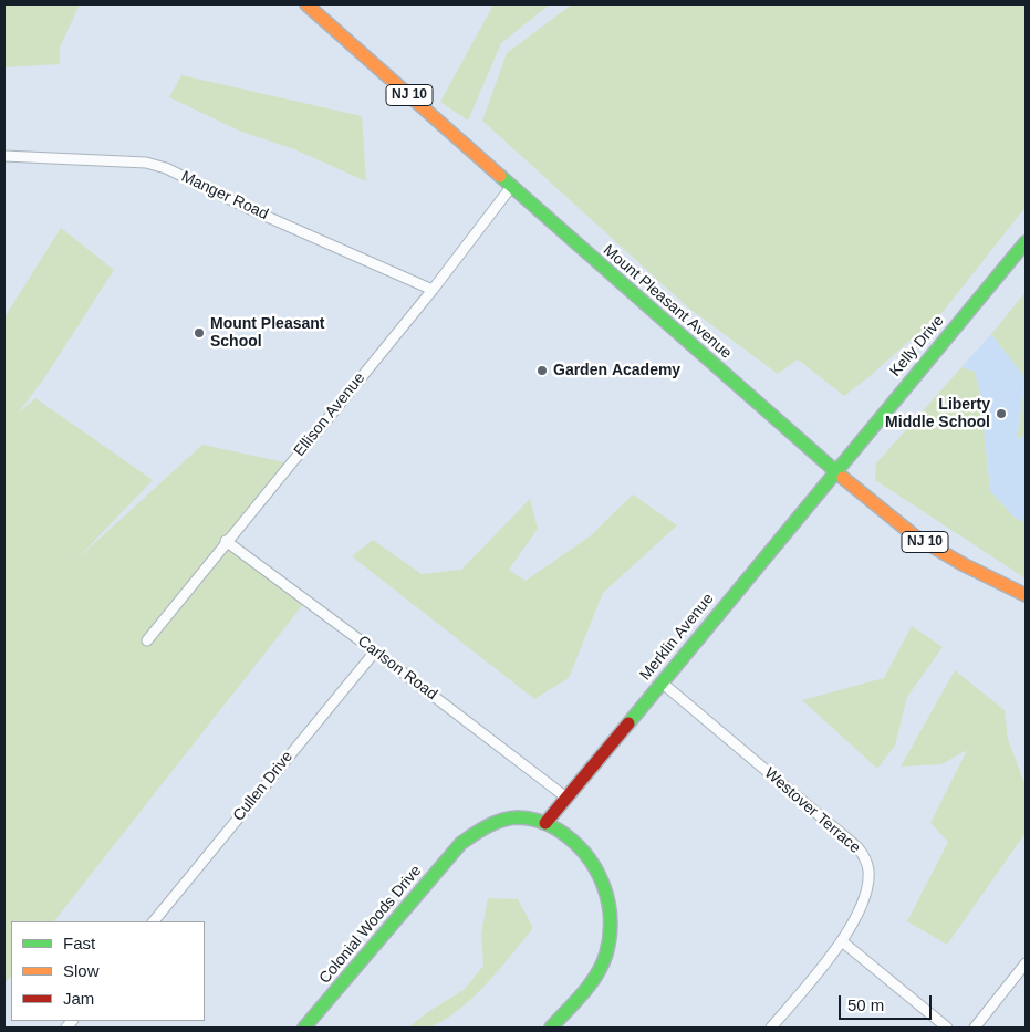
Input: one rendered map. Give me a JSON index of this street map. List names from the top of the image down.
{
  "streets": {
    "street": [
      "NJ 10",
      "Manger Road",
      "Mount Pleasant Avenue",
      "Kelly Drive",
      "Ellison Avenue",
      "Merklin Avenue",
      "Carlson Road",
      "Cullen Drive",
      "Westover Terrace",
      "Colonial Woods Drive"
    ]
  },
  "crossings": [
    ["Manger Road", "Ellison Avenue"],
    ["Mount Pleasant Avenue", "Kelly Drive"],
    ["Mount Pleasant Avenue", "Ellison Avenue"],
    ["Mount Pleasant Avenue", "Merklin Avenue"],
    ["Kelly Drive", "Merklin Avenue"],
    ["Ellison Avenue", "Carlson Road"],
    ["Merklin Avenue", "Carlson Road"],
    ["Merklin Avenue", "Westover Terrace"],
    ["Merklin Avenue", "Colonial Woods Drive"],
    ["Carlson Road", "Cullen Drive"]
  ],
  "places": ["Mount Pleasant School", "Garden Academy", "Liberty Middle School"],
  "legend": ["Fast", "Slow", "Jam"],
  "scale_bar": "50 m"
}
